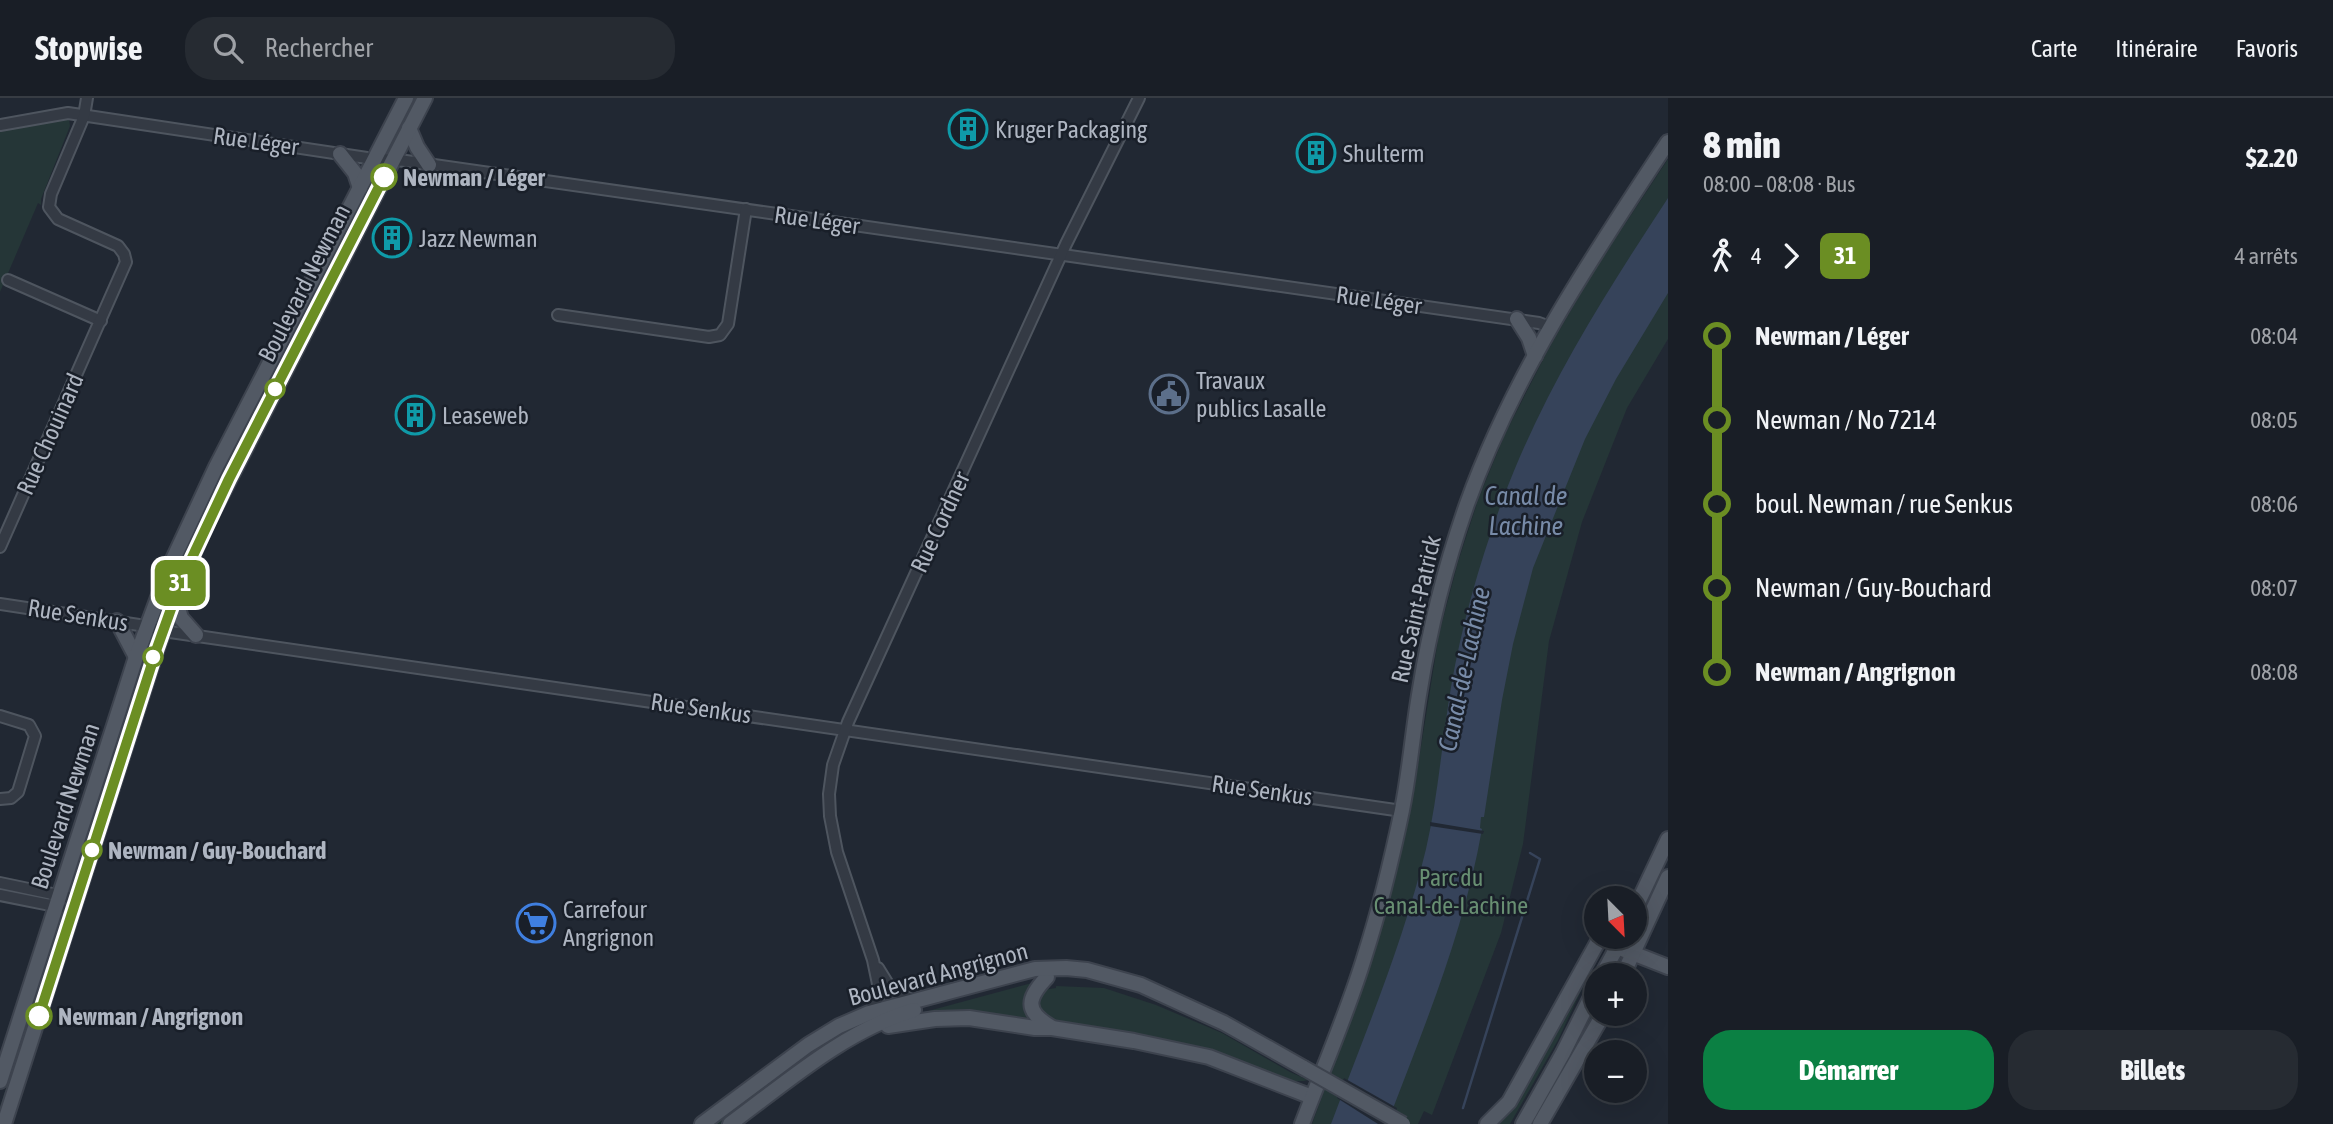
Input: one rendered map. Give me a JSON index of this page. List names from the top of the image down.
{
  "streets": {
    "main road": ["Boulevard Newman", "Rue Saint-Patrick", "Boulevard Angrignon"],
    "street": [
      "Rue Léger",
      "Rue Chouinard",
      "Rue Cordner",
      "Rue Senkus"
    ]
  },
  "crossings": [
    ["Rue Léger", "Boulevard Newman"],
    ["Rue Léger", "Rue Chouinard"],
    ["Rue Léger", "Rue Cordner"],
    ["Rue Léger", "Rue Saint-Patrick"],
    ["Boulevard Newman", "Rue Senkus"],
    ["Rue Cordner", "Rue Senkus"],
    ["Rue Saint-Patrick", "Rue Senkus"]
  ],
  "water": ["Canal de Lachine", "Canal-de-Lachine"],
  "parks": ["Parc du Canal-de-Lachine"],
  "places": {
    "building": [
      "Kruger Packaging",
      "Shulterm",
      "Jazz Newman",
      "Leaseweb"
    ],
    "other": ["Newman / Léger", "Newman / Guy-Bouchard", "Newman / Angrignon"],
    "public building": ["Travaux publics Lasalle"],
    "supermarket": ["Carrefour Angrignon"]
  },
  "lines": ["bus line 31"],
  "north": "bottom right",
  "page": {
    "header": "Stopwise",
    "search": "Rechercher",
    "nav": ["Carte", "Itinéraire", "Favoris"],
    "on_map": "31",
    "heading": ["8 min", "08:00 – 08:08 · Bus", "$2.20"],
    "legs": ["4", "31", "4 arrêts"],
    "list": [
      {
        "name": "Newman / Léger",
        "value": "08:04"
      },
      {
        "name": "Newman / No 7214",
        "value": "08:05"
      },
      {
        "name": "boul. Newman / rue Senkus",
        "value": "08:06"
      },
      {
        "name": "Newman / Guy-Bouchard",
        "value": "08:07"
      },
      {
        "name": "Newman / Angrignon",
        "value": "08:08"
      }
    ],
    "map_buttons": ["+", "−"],
    "buttons": ["Démarrer", "Billets"]
  }
}
